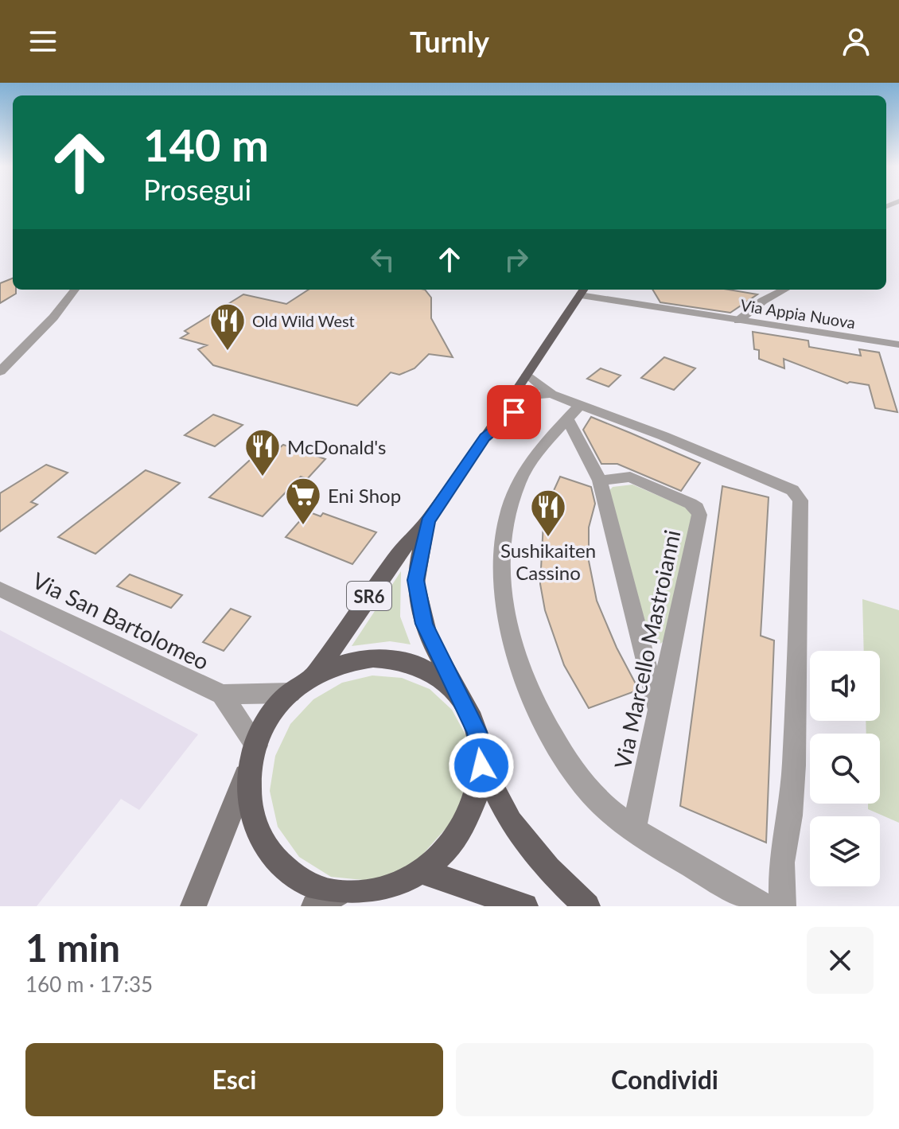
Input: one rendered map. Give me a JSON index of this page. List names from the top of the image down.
{
  "streets": {
    "main road": ["SR6"],
    "street": ["Via Appia Nuova", "Via San Bartolomeo", "Via Marcello Mastroianni"]
  },
  "crossings": [
    ["Via Appia Nuova", "SR6"]
  ],
  "places": {
    "restaurant": ["Old Wild West", "McDonald's", "Sushikaiten Cassino"],
    "supermarket": ["Eni Shop"]
  },
  "page": {
    "header": "Turnly",
    "turn": ["140 m", "Prosegui"],
    "heading": ["1 min", "160 m · 17:35"],
    "buttons": ["Esci", "Condividi"]
  }
}
